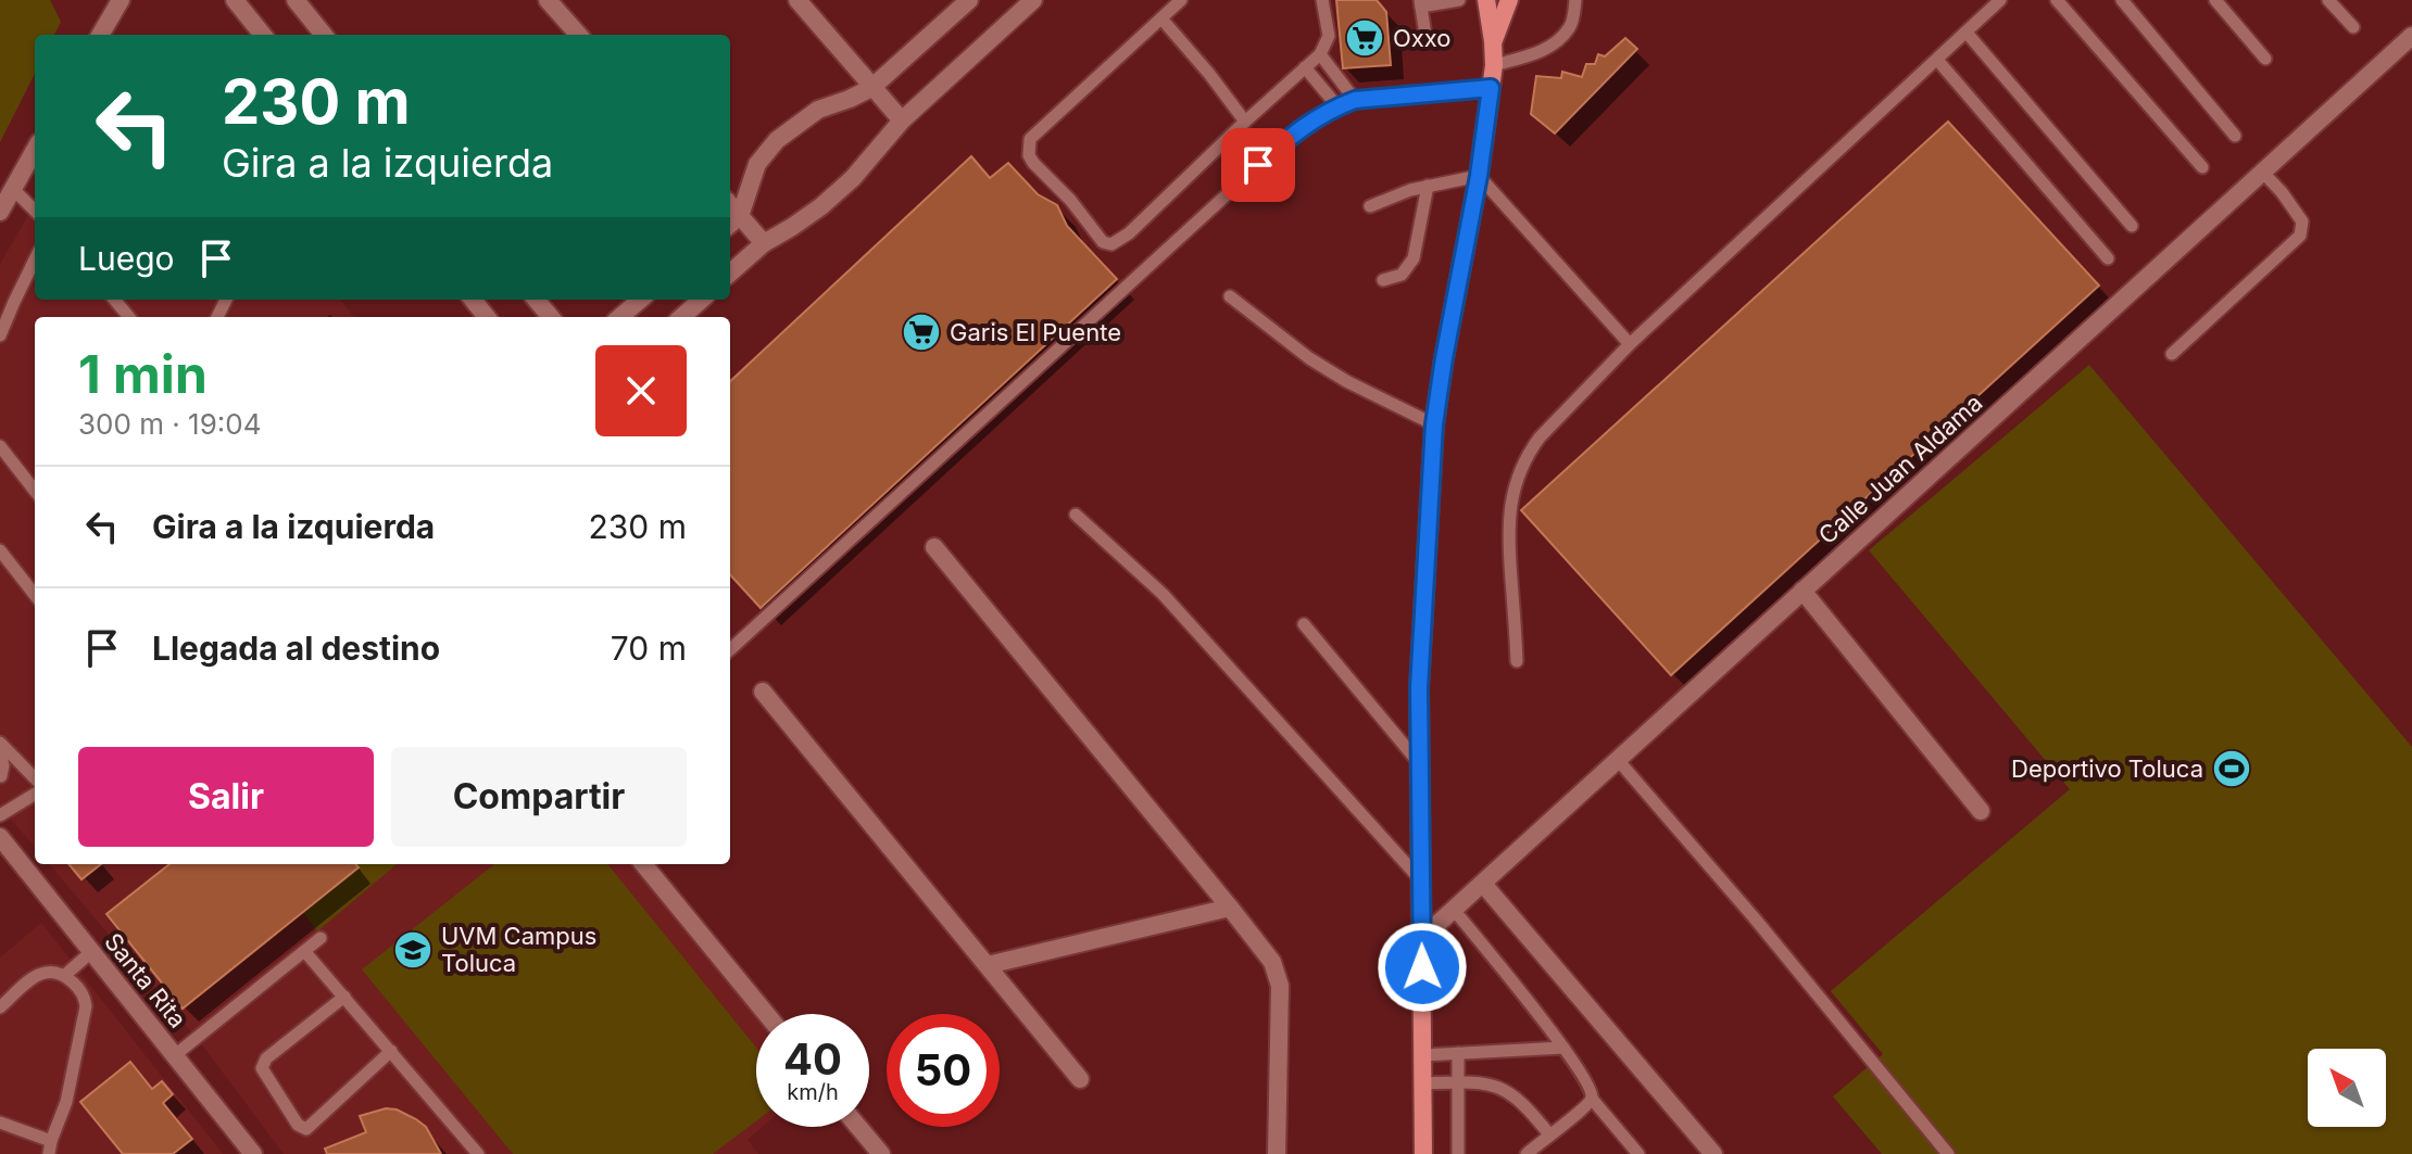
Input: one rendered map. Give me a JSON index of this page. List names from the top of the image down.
{
  "streets": {
    "street": ["Calle Juan Aldama", "Santa Rita"]
  },
  "places": {
    "supermarket": ["Oxxo", "Garis El Puente"],
    "sports": ["Deportivo Toluca"],
    "school or university": ["UVM Campus Toluca"]
  },
  "north": "top left",
  "page": {
    "turn": ["230 m", "Gira a la izquierda"],
    "then": "Luego",
    "heading": ["1 min", "300 m · 19:04"],
    "list": [
      {
        "name": "Gira a la izquierda",
        "value": "230 m"
      },
      {
        "name": "Llegada al destino",
        "value": "70 m"
      }
    ],
    "buttons": ["Salir", "Compartir"],
    "speed": "40 km/h",
    "limit": "50"
  }
}
